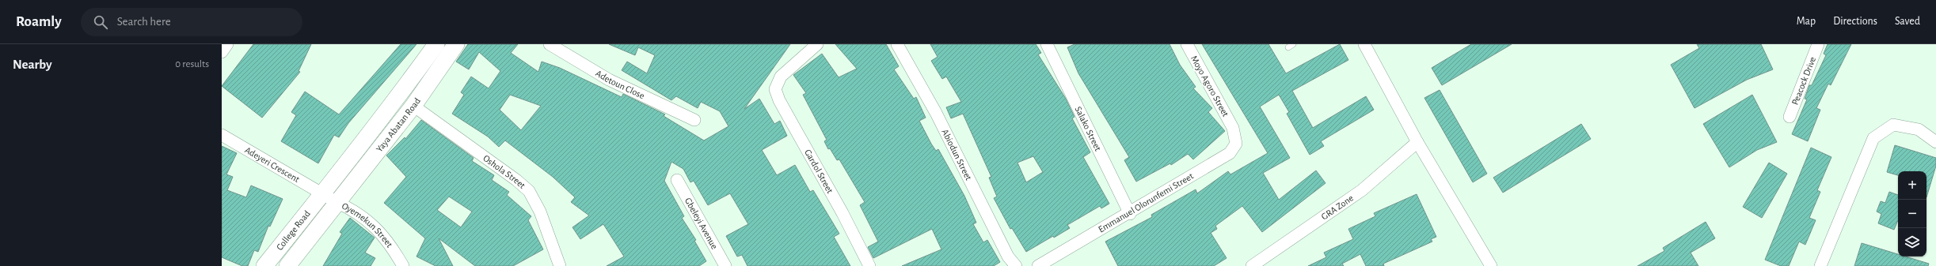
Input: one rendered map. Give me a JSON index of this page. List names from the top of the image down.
{
  "streets": {
    "main road": ["Yaya Abatan Road", "College Road"],
    "street": [
      "Peacock Drive",
      "Adetoun Close",
      "Moyo Agoro Street",
      "Salako Street",
      "Abiodun Street",
      "Adeyeri Crescent",
      "Gardol Street",
      "Oshola Street",
      "Emmanuel Olorunfemi Street",
      "GRA Zone",
      "Gbeleyi Avenue",
      "Oyemekun Street"
    ]
  },
  "crossings": [
    ["Moyo Agoro Street", "Emmanuel Olorunfemi Street"],
    ["Yaya Abatan Road", "Adeyeri Crescent"],
    ["Yaya Abatan Road", "Oshola Street"],
    ["Yaya Abatan Road", "Oyemekun Street"],
    ["Yaya Abatan Road", "College Road"],
    ["Salako Street", "Emmanuel Olorunfemi Street"],
    ["Adeyeri Crescent", "Oyemekun Street"],
    ["Adeyeri Crescent", "College Road"],
    ["Oyemekun Street", "College Road"]
  ],
  "page": {
    "header": "Roamly",
    "search": "Search here",
    "nav": ["Map", "Directions", "Saved"],
    "heading": ["Nearby", "0 results"],
    "map_buttons": ["+", "−"]
  }
}
